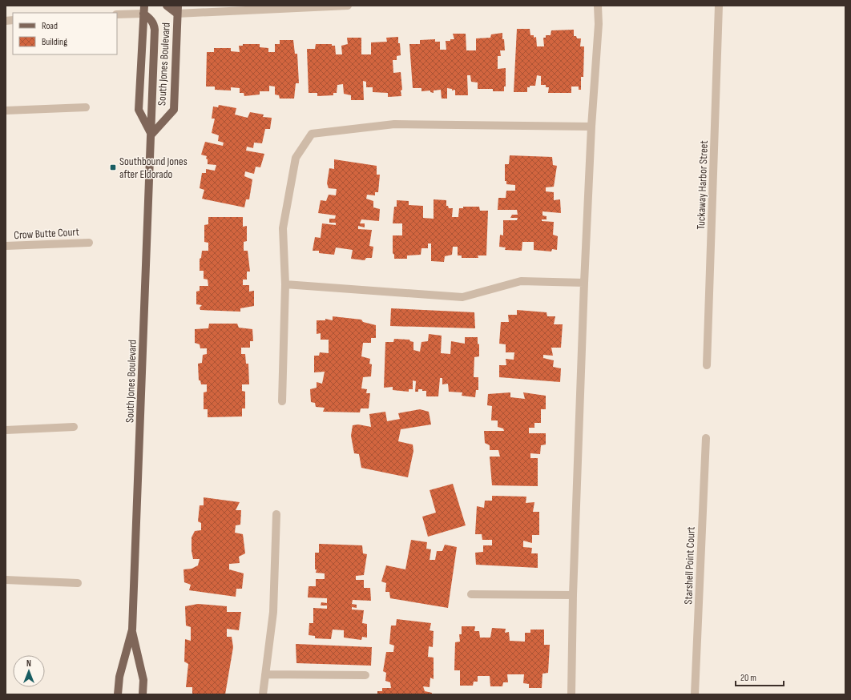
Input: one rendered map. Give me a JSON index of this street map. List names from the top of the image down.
{
  "streets": {
    "main road": ["South Jones Boulevard"],
    "street": ["Tuckaway Harbor Street", "Crow Butte Court", "Starshell Point Court"]
  },
  "places": {
    "transit": ["Southbound Jones after Eldorado"]
  },
  "legend": ["Road", "Building"],
  "scale_bar": "20 m",
  "north": "top"
}
